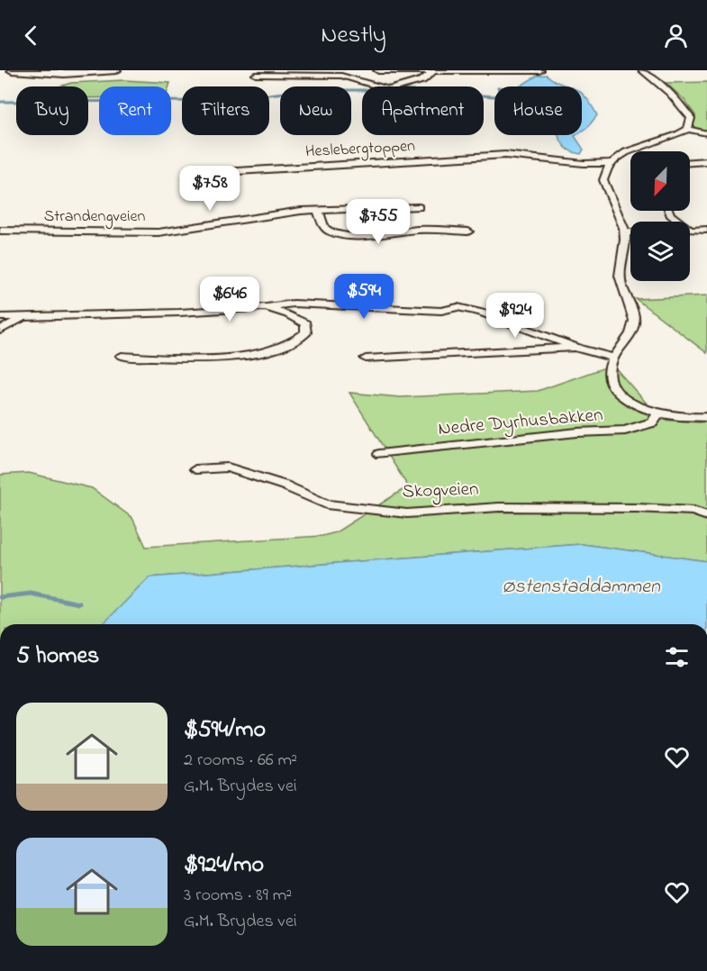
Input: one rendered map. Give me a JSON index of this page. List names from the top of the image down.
{
  "streets": {
    "street": [
      "Heslebergtoppen",
      "Strandengveien",
      "Nedre Dyrhusbakken",
      "Skogveien"
    ]
  },
  "water": ["Østenstaddammen"],
  "north": "bottom left",
  "page": {
    "header": "Nestly",
    "chip": [
      "Buy",
      "Rent",
      "Filters",
      "New",
      "Apartment",
      "House"
    ],
    "price": [
      "$758",
      "$755",
      "$594",
      "$646",
      "$924"
    ],
    "heading": "5 homes",
    "list": [
      {
        "name": "$594/mo",
        "note": "2 rooms · 66 m² · G.M. Brydes vei"
      },
      {
        "name": "$924/mo",
        "note": "3 rooms · 89 m² · G.M. Brydes vei"
      }
    ]
  }
}
